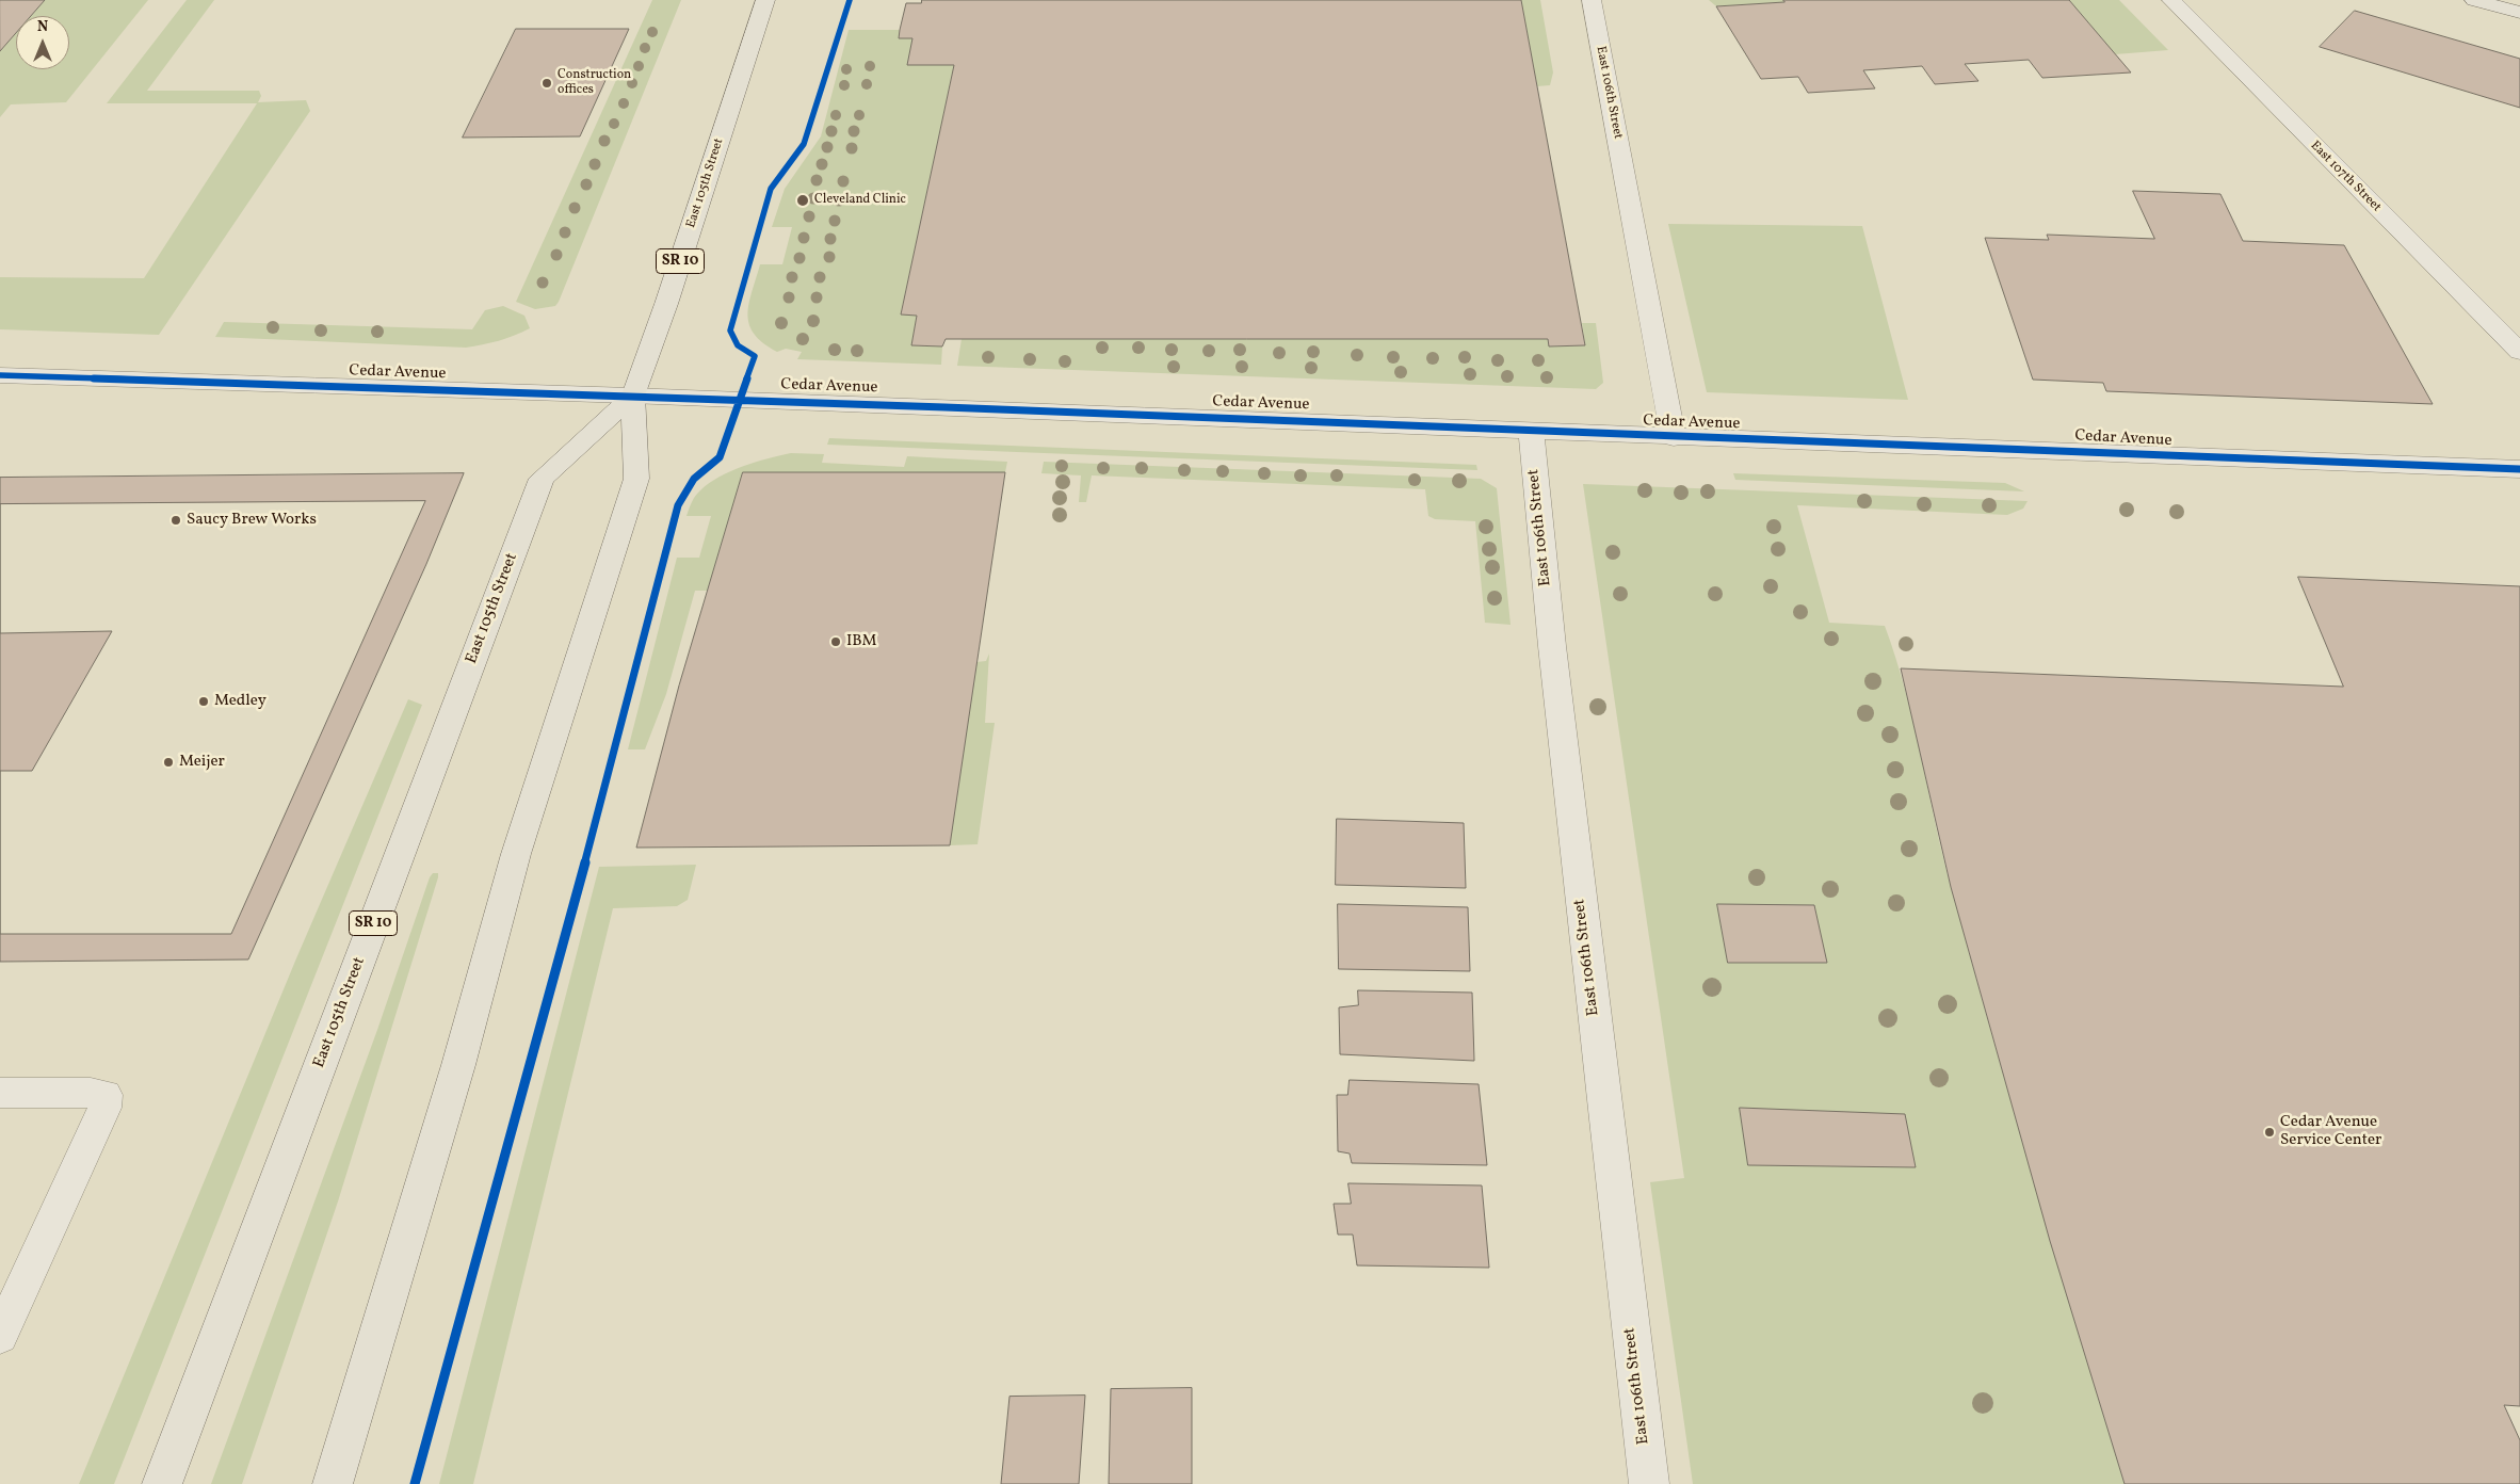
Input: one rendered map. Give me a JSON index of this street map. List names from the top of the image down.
{
  "streets": {
    "main road": ["East 105th Street", "SR 10"],
    "street": ["East 106th Street", "East 107th Street", "Cedar Avenue"]
  },
  "crossings": [
    ["East 106th Street", "Cedar Avenue"],
    ["East 105th Street", "Cedar Avenue"]
  ],
  "places": [
    "Construction offices",
    "Cleveland Clinic",
    "Saucy Brew Works",
    "IBM",
    "Medley",
    "Meijer",
    "Cedar Avenue Service Center"
  ],
  "north": "top"
}
